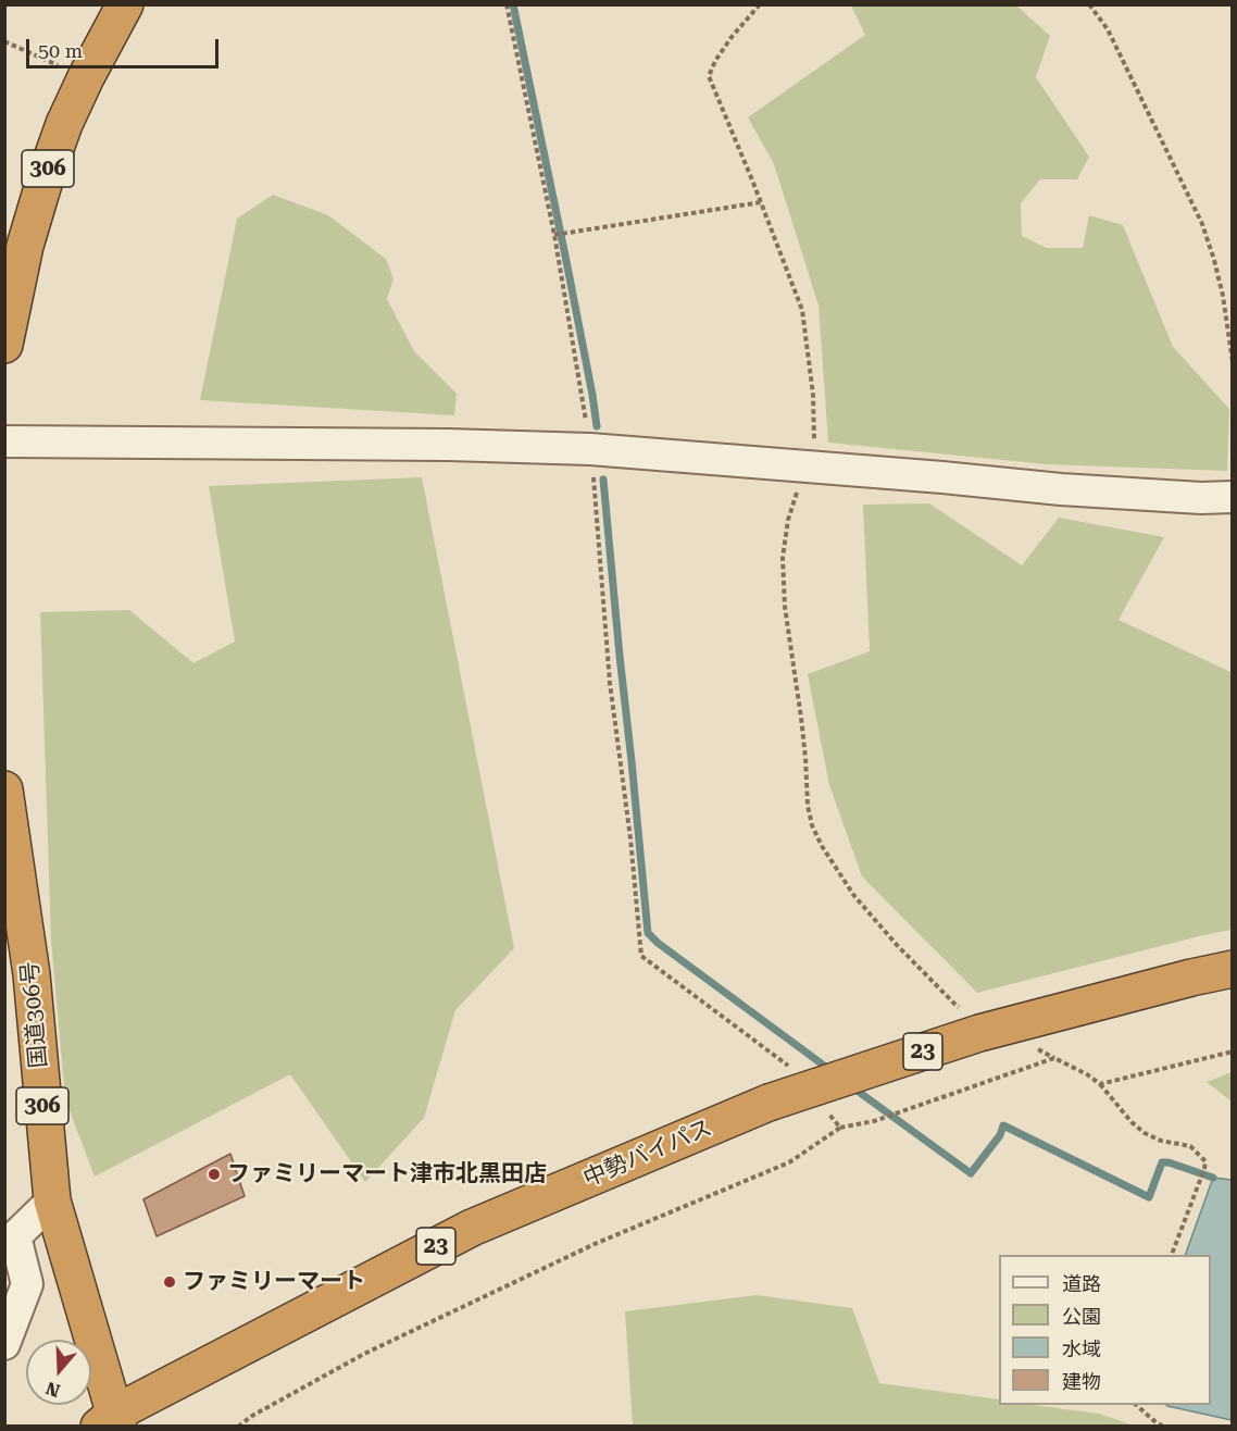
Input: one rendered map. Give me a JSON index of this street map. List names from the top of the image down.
{
  "streets": {
    "highway": [
      "306",
      "国道306号",
      "23",
      "中勢バイパス"
    ]
  },
  "crossings": [
    ["国道306号", "中勢バイパス"]
  ],
  "places": ["ファミリーマート津市北黒田店", "ファミリーマート"],
  "legend": [
    "道路",
    "公園",
    "水域",
    "建物"
  ],
  "scale_bar": "50 m",
  "north": "bottom"
}
